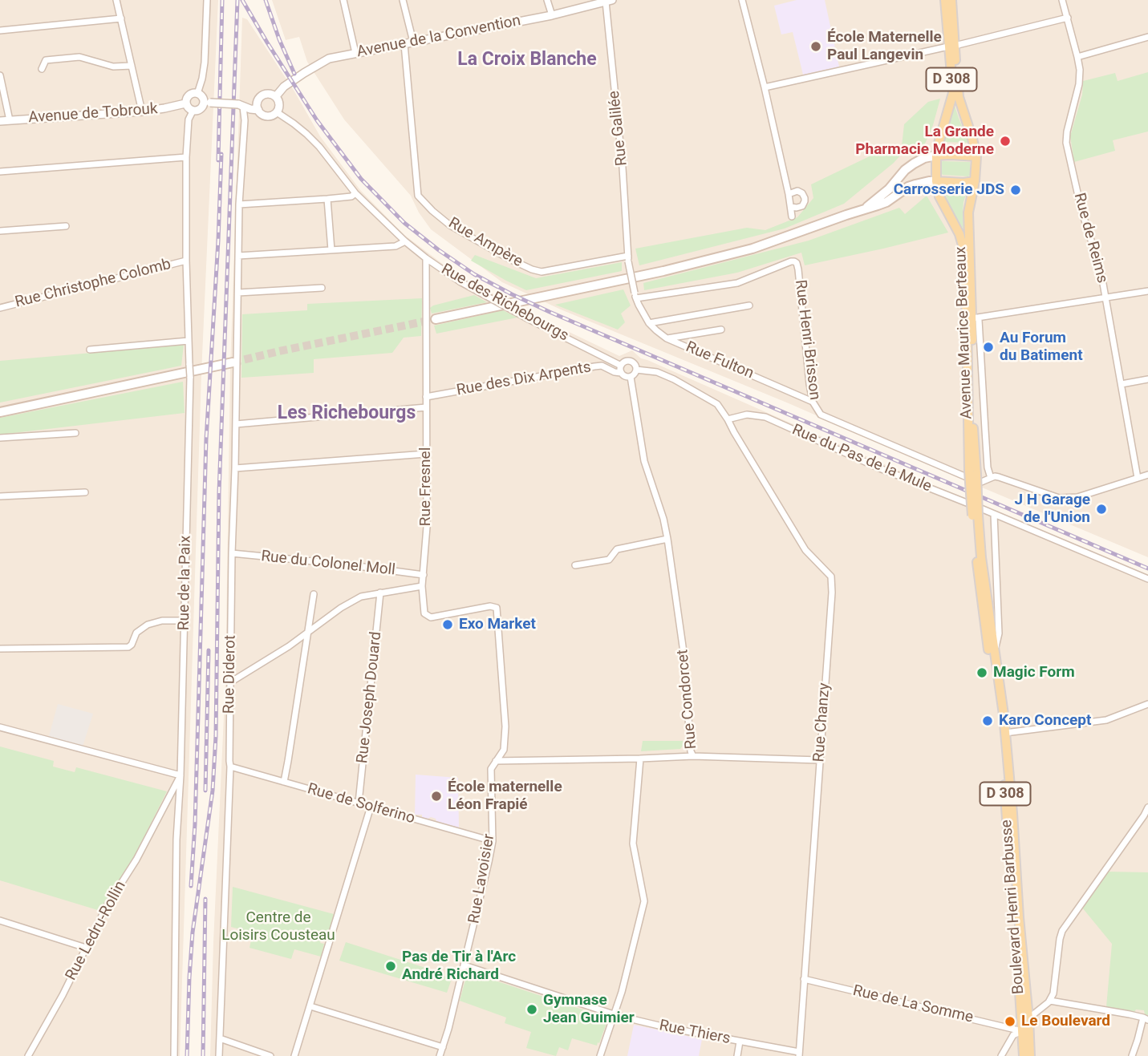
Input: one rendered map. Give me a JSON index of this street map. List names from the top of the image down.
{
  "streets": {
    "main road": ["D 308", "Avenue Maurice Berteaux", "Boulevard Henri Barbusse"],
    "street": [
      "Avenue de la Convention",
      "Avenue de Tobrouk",
      "Rue Galilée",
      "Rue de Reims",
      "Rue Ampère",
      "Rue Christophe Colomb",
      "Rue des Richebourgs",
      "Rue Henri Brisson",
      "Rue Fulton",
      "Rue des Dix Arpents",
      "Rue du Pas de la Mule",
      "Rue Fresnel",
      "Rue du Colonel Moll",
      "Rue de la Paix",
      "Rue Diderot",
      "Rue Joseph Douard",
      "Rue Condorcet",
      "Rue Chanzy",
      "Rue de Solferino",
      "Rue Lavoisier",
      "Rue Ledru-Rollin",
      "Rue de La Somme",
      "Rue Thiers"
    ]
  },
  "crossings": [
    ["Avenue de la Convention", "Rue Galilée"],
    ["Avenue de la Convention", "Rue Ampère"],
    ["Avenue de la Convention", "Rue des Richebourgs"],
    ["Avenue de Tobrouk", "Rue de la Paix"],
    ["Rue Galilée", "Rue Ampère"],
    ["Rue Galilée", "Rue Henri Brisson"],
    ["Rue Galilée", "Rue Fulton"],
    ["Rue Christophe Colomb", "Rue de la Paix"],
    ["Rue des Richebourgs", "Rue des Dix Arpents"],
    ["Rue des Richebourgs", "Rue Fresnel"],
    ["Rue des Richebourgs", "Rue Condorcet"],
    ["Rue des Richebourgs", "Rue Chanzy"],
    ["Avenue Maurice Berteaux", "Rue Henri Brisson"],
    ["Avenue Maurice Berteaux", "Boulevard Henri Barbusse"],
    ["Rue Henri Brisson", "Rue Fulton"],
    ["Rue des Dix Arpents", "Rue Fresnel"],
    ["Rue des Dix Arpents", "Rue Condorcet"],
    ["Rue des Dix Arpents", "Rue Chanzy"],
    ["Rue du Pas de la Mule", "Rue Chanzy"],
    ["Rue du Pas de la Mule", "Boulevard Henri Barbusse"],
    ["Rue Fresnel", "Rue du Colonel Moll"],
    ["Rue Fresnel", "Rue Lavoisier"],
    ["Rue du Colonel Moll", "Rue Diderot"],
    ["Rue de la Paix", "Rue Ledru-Rollin"],
    ["Rue Diderot", "Rue de Solferino"],
    ["Rue Joseph Douard", "Rue de Solferino"],
    ["Rue Condorcet", "Rue Chanzy"],
    ["Rue Condorcet", "Rue Lavoisier"],
    ["Rue Chanzy", "Rue de La Somme"],
    ["Rue Chanzy", "Rue Thiers"],
    ["Rue de Solferino", "Rue Lavoisier"],
    ["Rue Lavoisier", "Rue Thiers"],
    ["Boulevard Henri Barbusse", "Rue de La Somme"]
  ],
  "districts": ["La Croix Blanche", "Les Richebourgs"],
  "parks": ["Centre de Loisirs Cousteau"],
  "places": [
    "École Maternelle Paul Langevin",
    "La Grande Pharmacie Moderne",
    "Carrosserie JDS",
    "Au Forum du Batiment",
    "J H Garage de l'Union",
    "Exo Market",
    "Magic Form",
    "Karo Concept",
    "École maternelle Léon Frapié",
    "Pas de Tir à l'Arc André Richard",
    "Gymnase Jean Guimier",
    "Le Boulevard"
  ]
}
